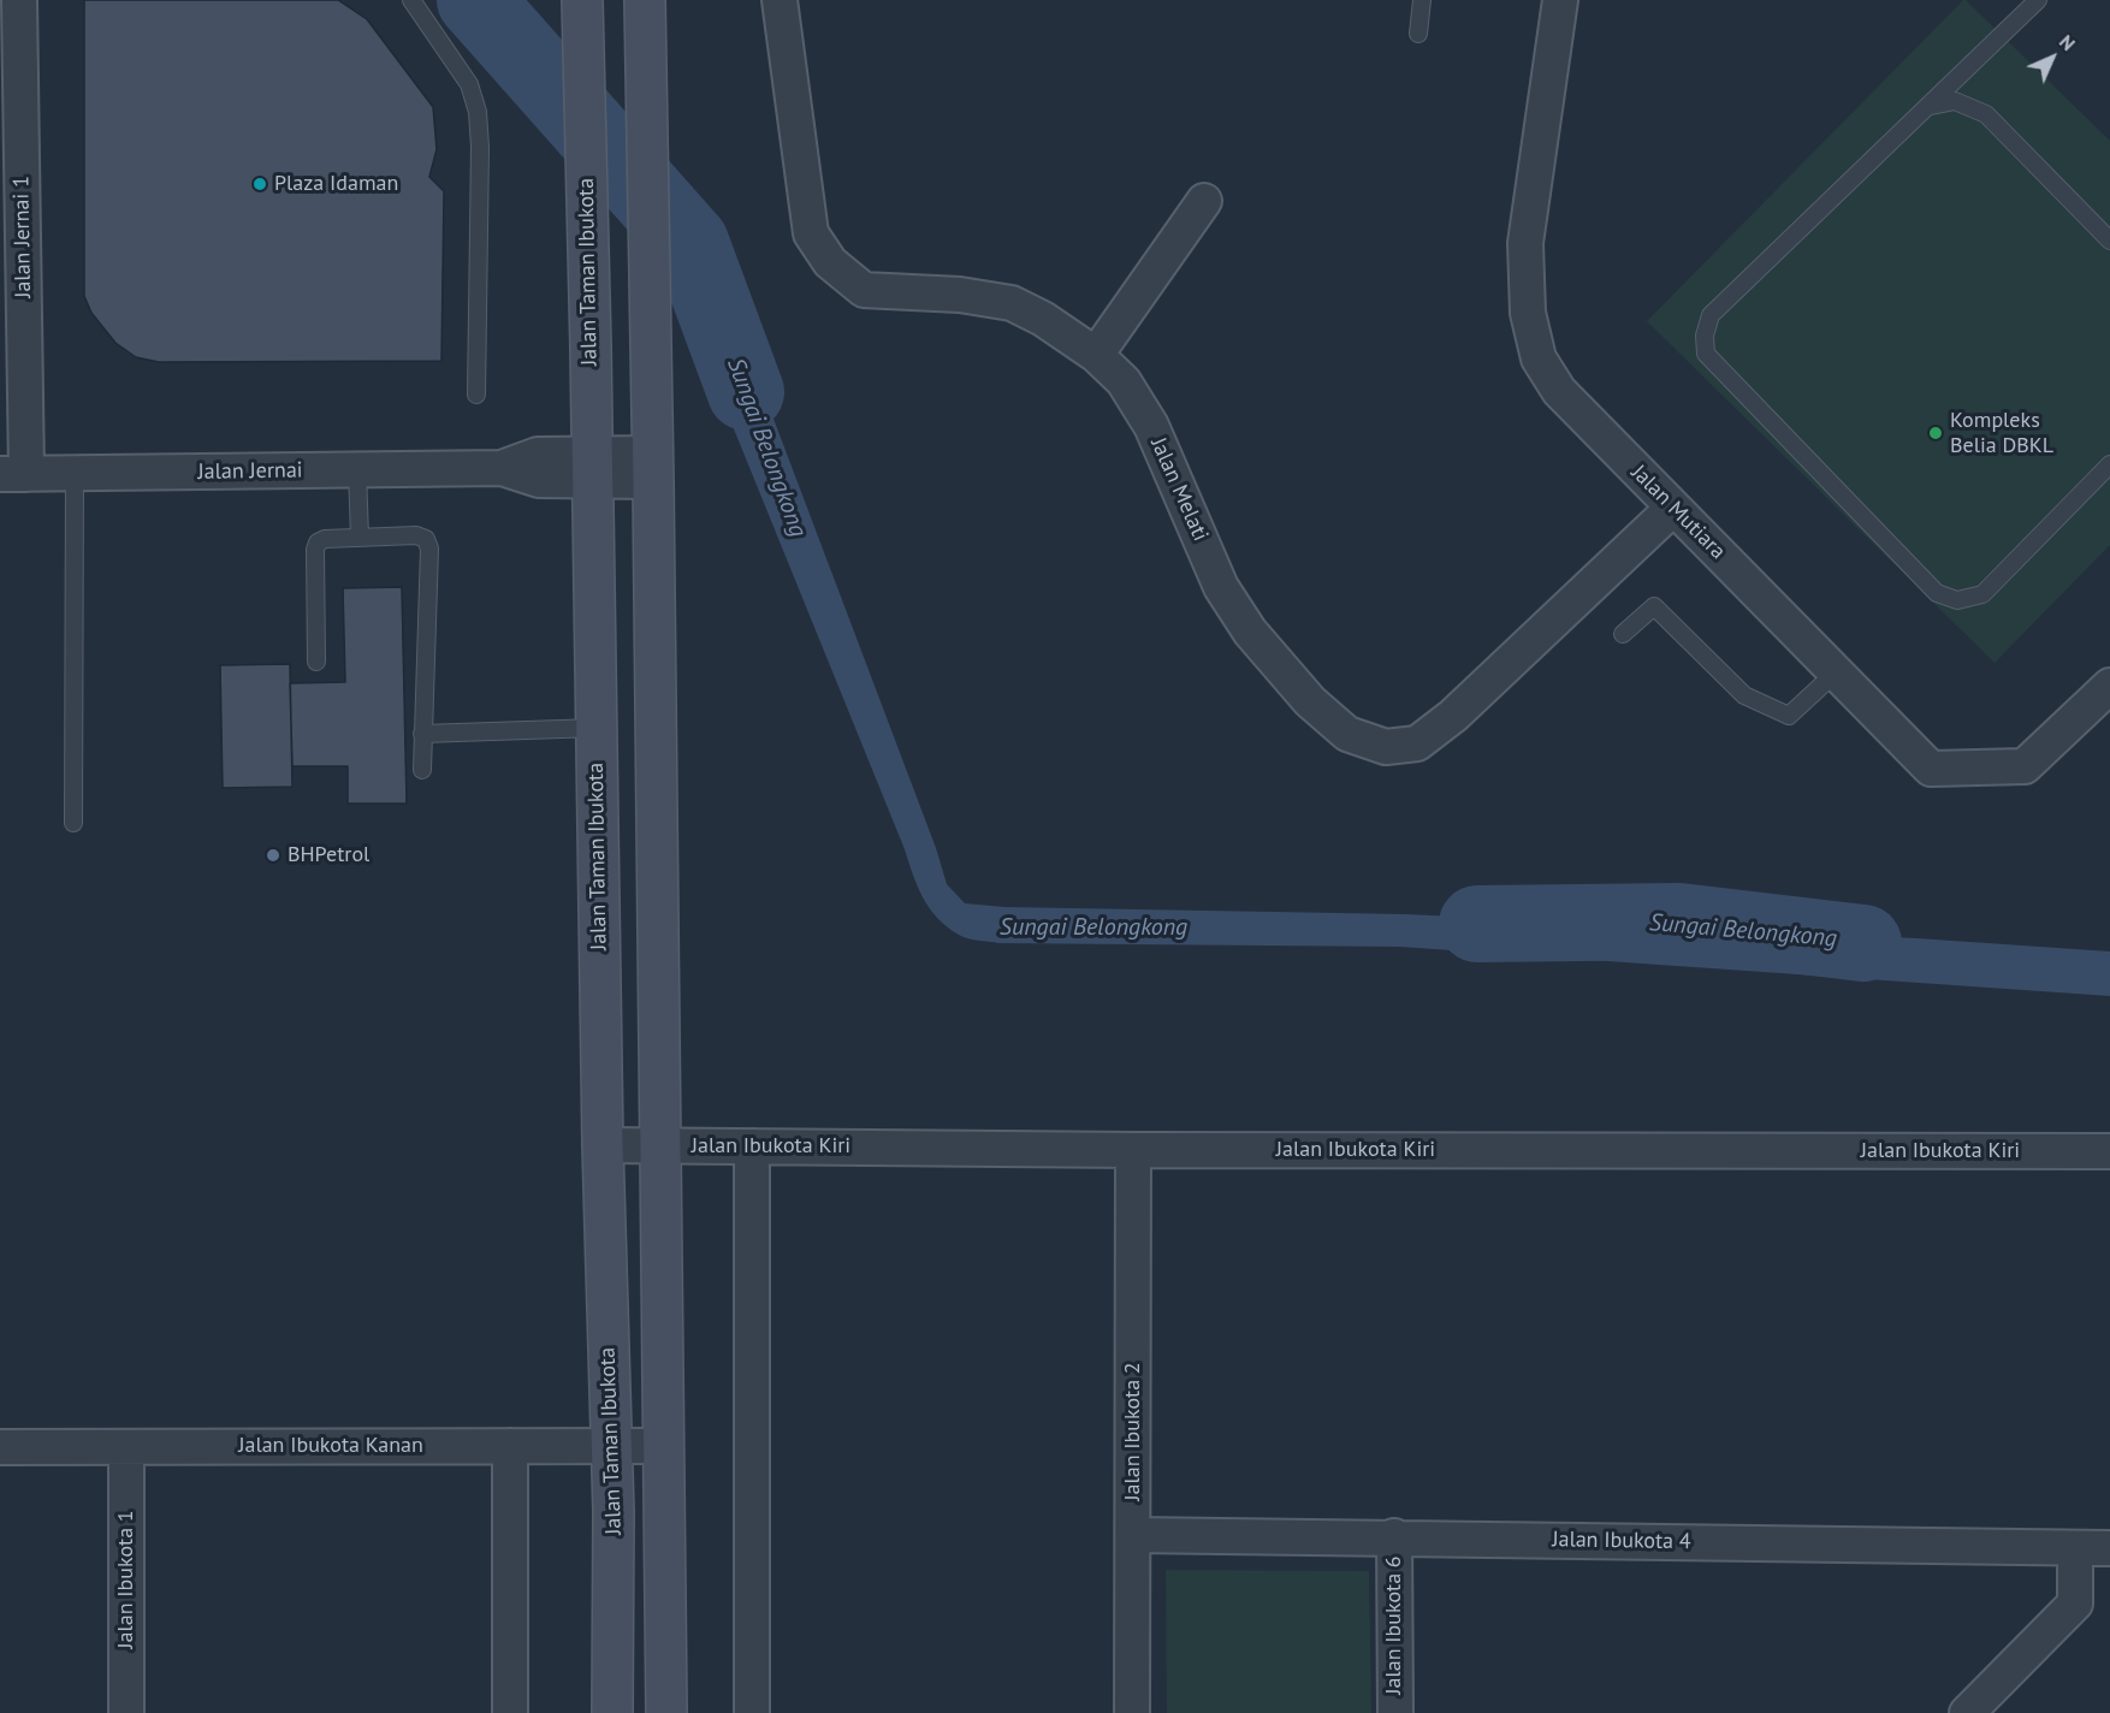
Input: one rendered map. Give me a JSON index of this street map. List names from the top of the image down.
{
  "streets": {
    "main road": ["Jalan Taman Ibukota"],
    "street": [
      "Jalan Jernai 1",
      "Jalan Jernai",
      "Jalan Melati",
      "Jalan Mutiara",
      "Jalan Ibukota Kiri",
      "Jalan Ibukota 2",
      "Jalan Ibukota Kanan",
      "Jalan Ibukota 4",
      "Jalan Ibukota 1",
      "Jalan Ibukota 6"
    ]
  },
  "crossings": [
    ["Jalan Jernai 1", "Jalan Jernai"],
    ["Jalan Taman Ibukota", "Jalan Jernai"],
    ["Jalan Taman Ibukota", "Jalan Ibukota Kiri"],
    ["Jalan Taman Ibukota", "Jalan Ibukota Kanan"],
    ["Jalan Melati", "Jalan Mutiara"],
    ["Jalan Ibukota Kiri", "Jalan Ibukota 2"],
    ["Jalan Ibukota 2", "Jalan Ibukota 4"],
    ["Jalan Ibukota Kanan", "Jalan Ibukota 1"],
    ["Jalan Ibukota 4", "Jalan Ibukota 6"]
  ],
  "water": ["Sungai Belongkong"],
  "places": ["Plaza Idaman", "Kompleks Belia DBKL", "BHPetrol"],
  "north": "top right"
}
